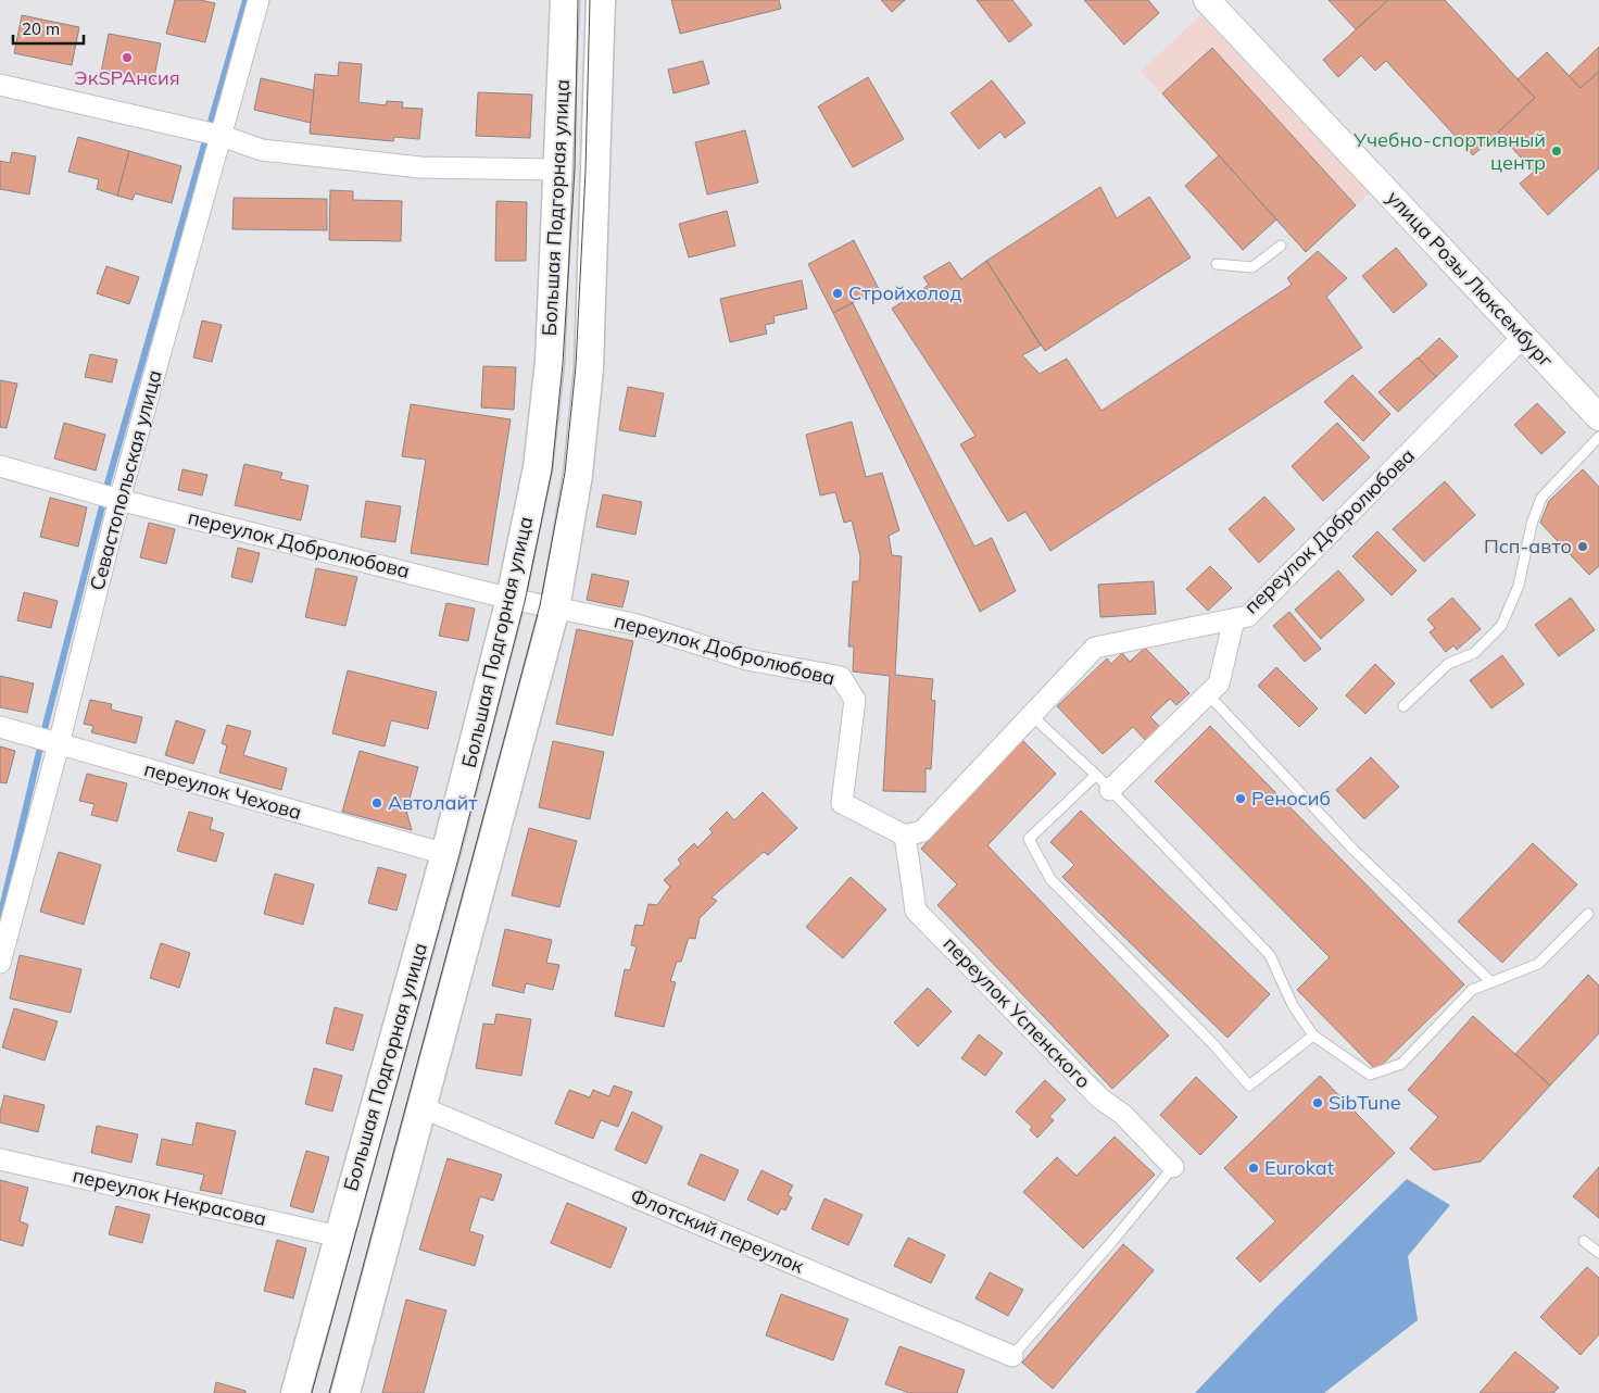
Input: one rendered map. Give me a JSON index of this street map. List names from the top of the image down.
{
  "streets": {
    "main road": ["Большая Подгорная улица"],
    "street": [
      "улица Розы Люксембург",
      "Севастопольская улица",
      "переулок Добролюбова",
      "переулок Чехова",
      "переулок Успенского",
      "переулок Некрасова",
      "Флотский переулок"
    ]
  },
  "crossings": [
    ["Большая Подгорная улица", "переулок Добролюбова"],
    ["Большая Подгорная улица", "переулок Чехова"],
    ["Большая Подгорная улица", "переулок Некрасова"],
    ["Большая Подгорная улица", "Флотский переулок"],
    ["улица Розы Люксембург", "переулок Добролюбова"],
    ["Севастопольская улица", "переулок Добролюбова"],
    ["Севастопольская улица", "переулок Чехова"],
    ["переулок Добролюбова", "переулок Успенского"]
  ],
  "places": [
    "ЭкSPAнсия",
    "Учебно-спортивный центр",
    "Стройхолод",
    "Псп-авто",
    "Реносиб",
    "Автолайт",
    "SibTune",
    "Eurokat"
  ],
  "scale_bar": "20 m"
}
